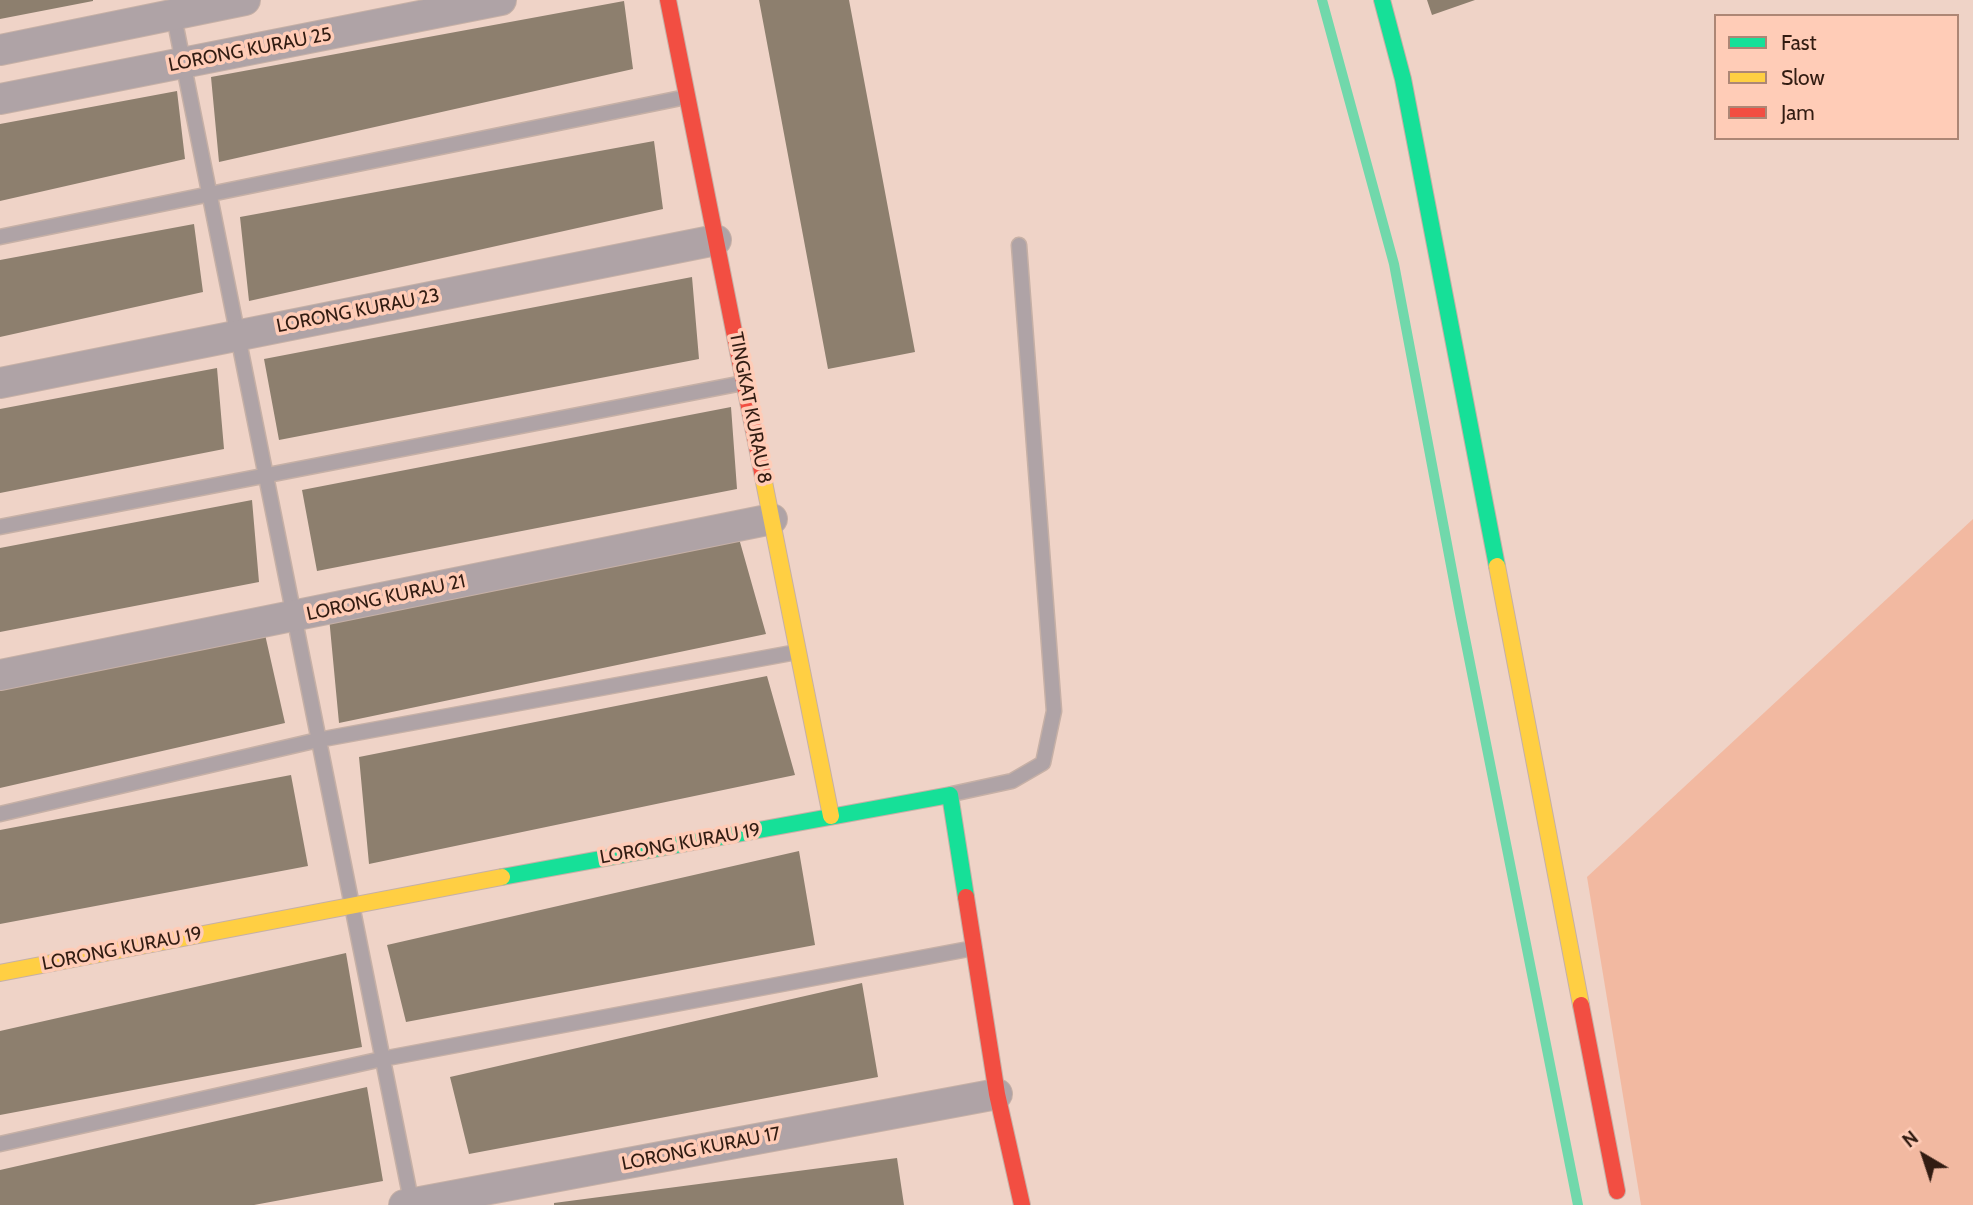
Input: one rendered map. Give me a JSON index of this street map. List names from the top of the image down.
{
  "streets": {
    "street": [
      "LORONG KURAU 25",
      "LORONG KURAU 23",
      "TINGKAT KURAU 8",
      "LORONG KURAU 21",
      "LORONG KURAU 19",
      "LORONG KURAU 17"
    ]
  },
  "crossings": [
    ["LORONG KURAU 23", "TINGKAT KURAU 8"],
    ["TINGKAT KURAU 8", "LORONG KURAU 21"],
    ["TINGKAT KURAU 8", "LORONG KURAU 19"]
  ],
  "legend": ["Fast", "Slow", "Jam"],
  "north": "top left"
}
